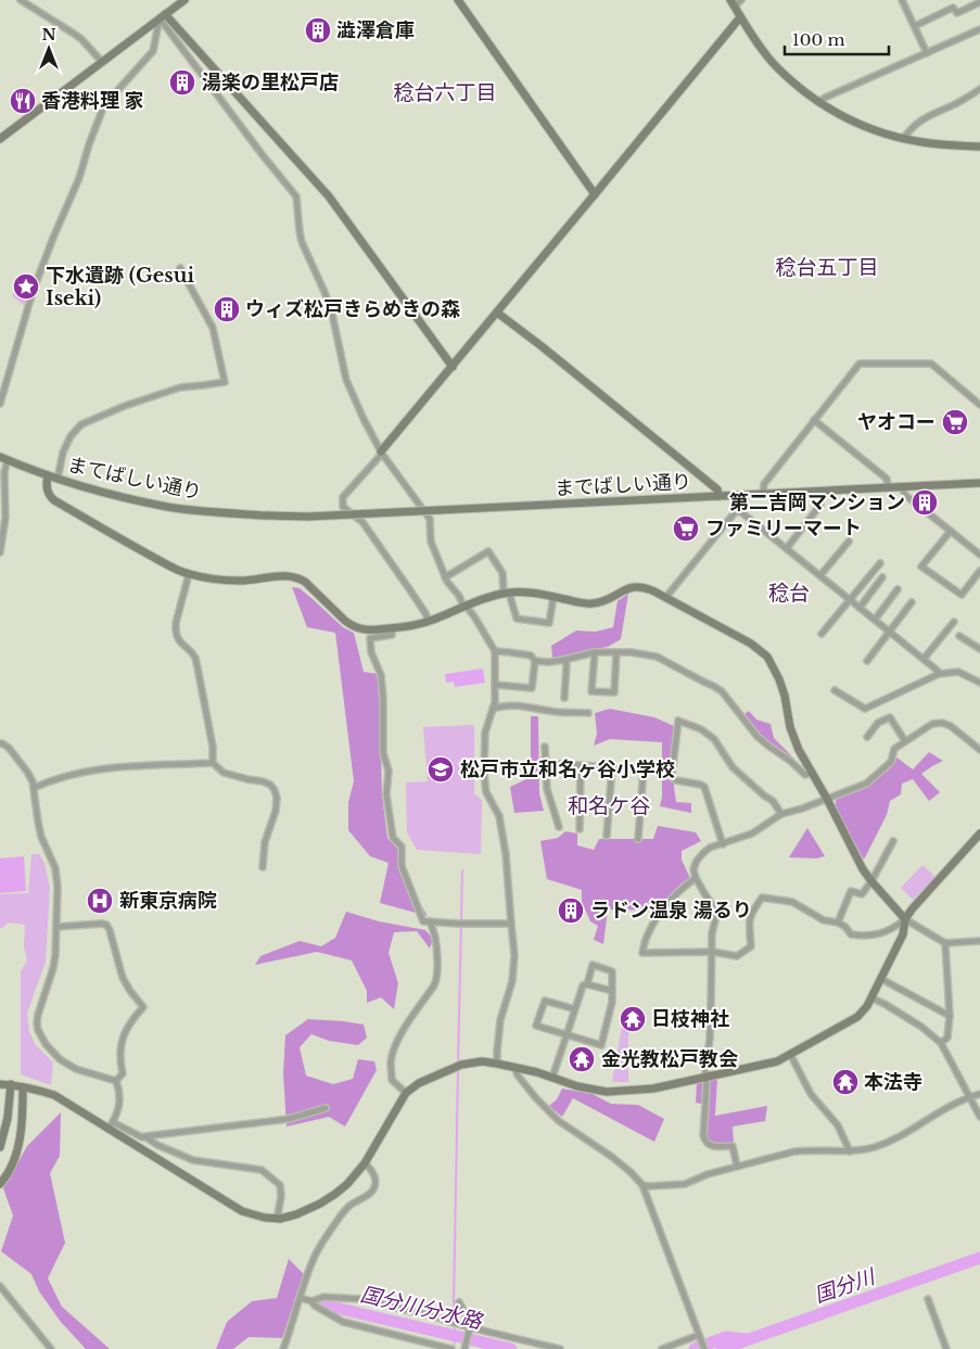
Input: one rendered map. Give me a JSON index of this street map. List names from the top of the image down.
{
  "streets": {
    "street": ["まてばしい通り", "までばしい通り"]
  },
  "crossings": [
    ["まてばしい通り", "までばしい通り"]
  ],
  "districts": [
    "稔台六丁目",
    "稔台五丁目",
    "稔台",
    "和名ケ谷"
  ],
  "water": ["国分川", "国分川分水路"],
  "places": {
    "building": [
      "澁澤倉庫",
      "湯楽の里松戸店",
      "ウィズ松戸きらめきの森",
      "第二吉岡マンション",
      "ラドン温泉 湯るり"
    ],
    "restaurant": ["香港料理 家"],
    "place": ["下水遺跡 (Gesui Iseki)"],
    "supermarket": ["ヤオコー", "ファミリーマート"],
    "school or university": ["松戸市立和名ヶ谷小学校"],
    "hospital": ["新東京病院"],
    "temple": ["日枝神社", "金光教松戸教会", "本法寺"]
  },
  "scale_bar": "100 m",
  "north": "top"
}
